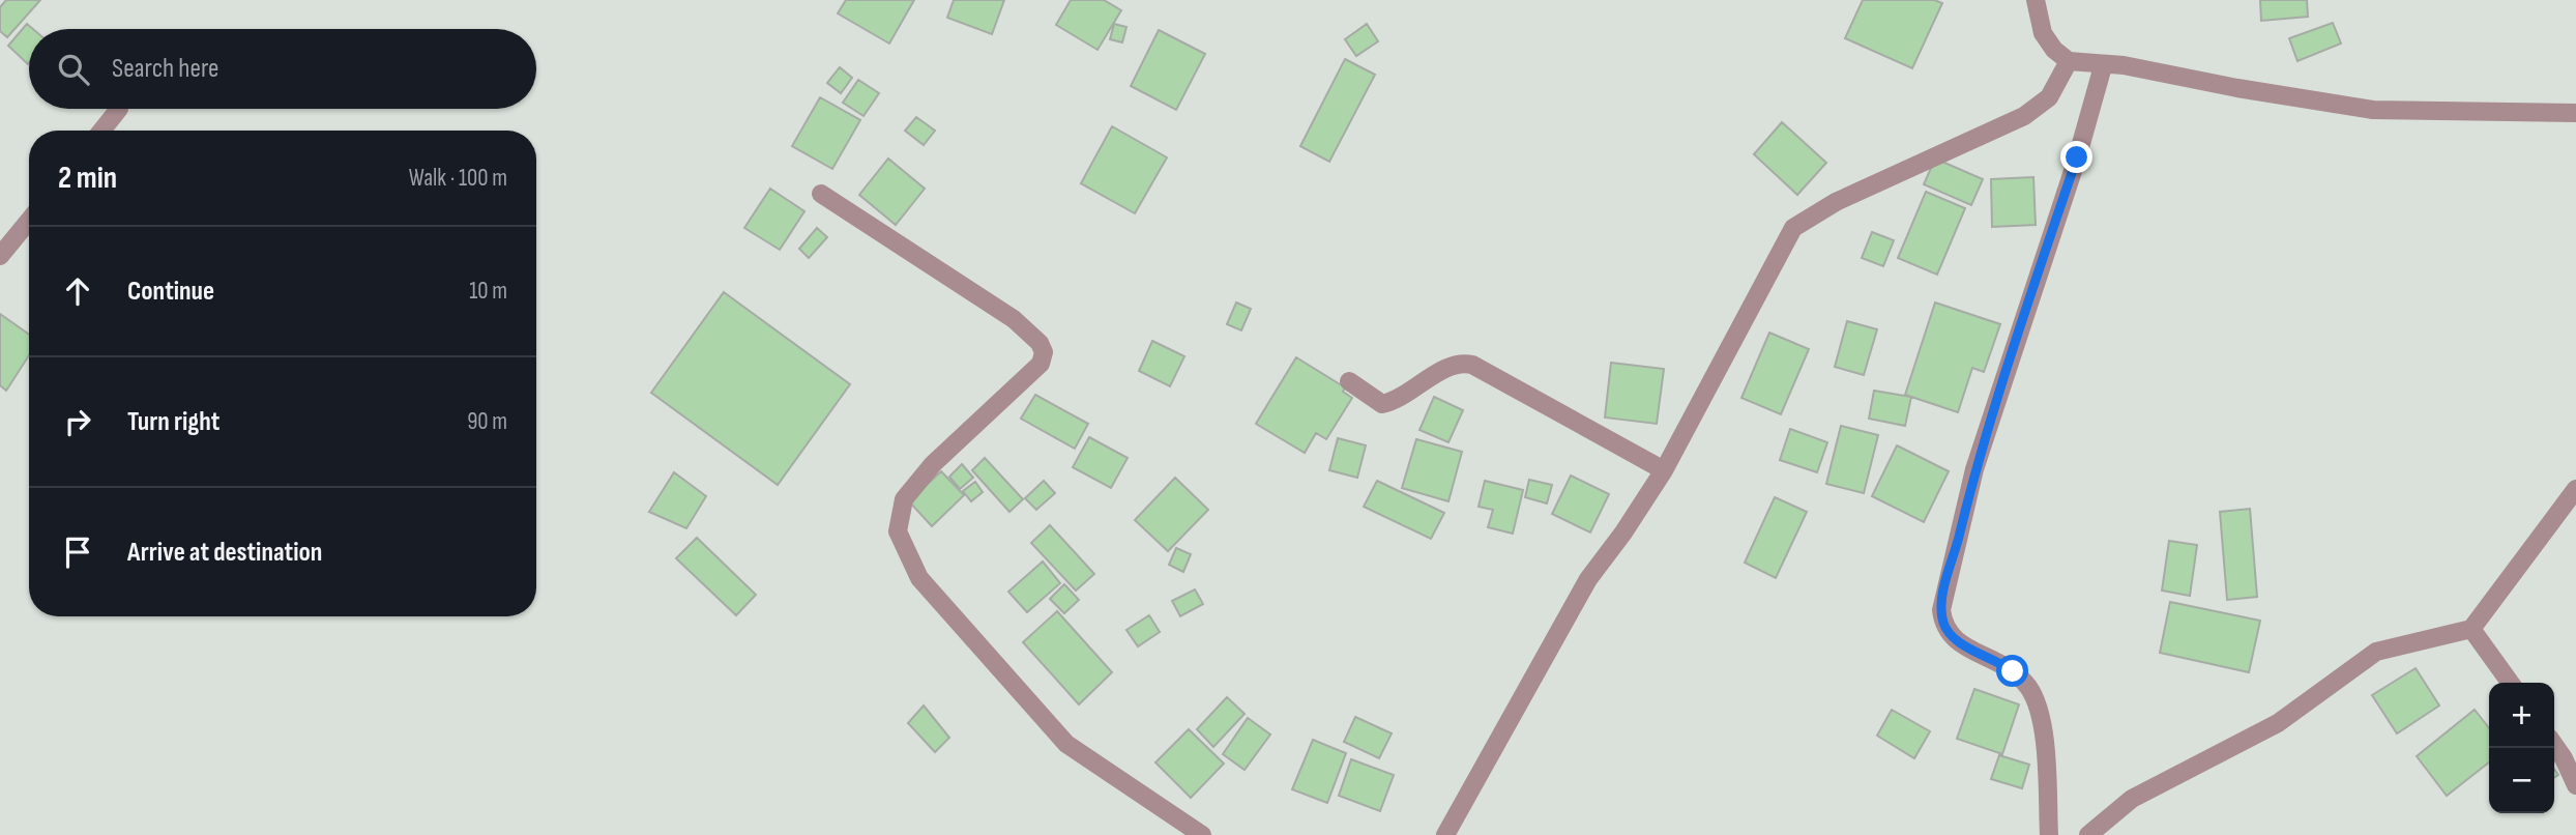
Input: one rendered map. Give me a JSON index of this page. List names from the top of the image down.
{
  "page": {
    "search": "Search here",
    "heading": ["2 min", "Walk · 100 m"],
    "list": [
      ["Continue", "10 m"],
      ["Turn right", "90 m"],
      "Arrive at destination"
    ],
    "map_buttons": ["+", "−"]
  }
}
